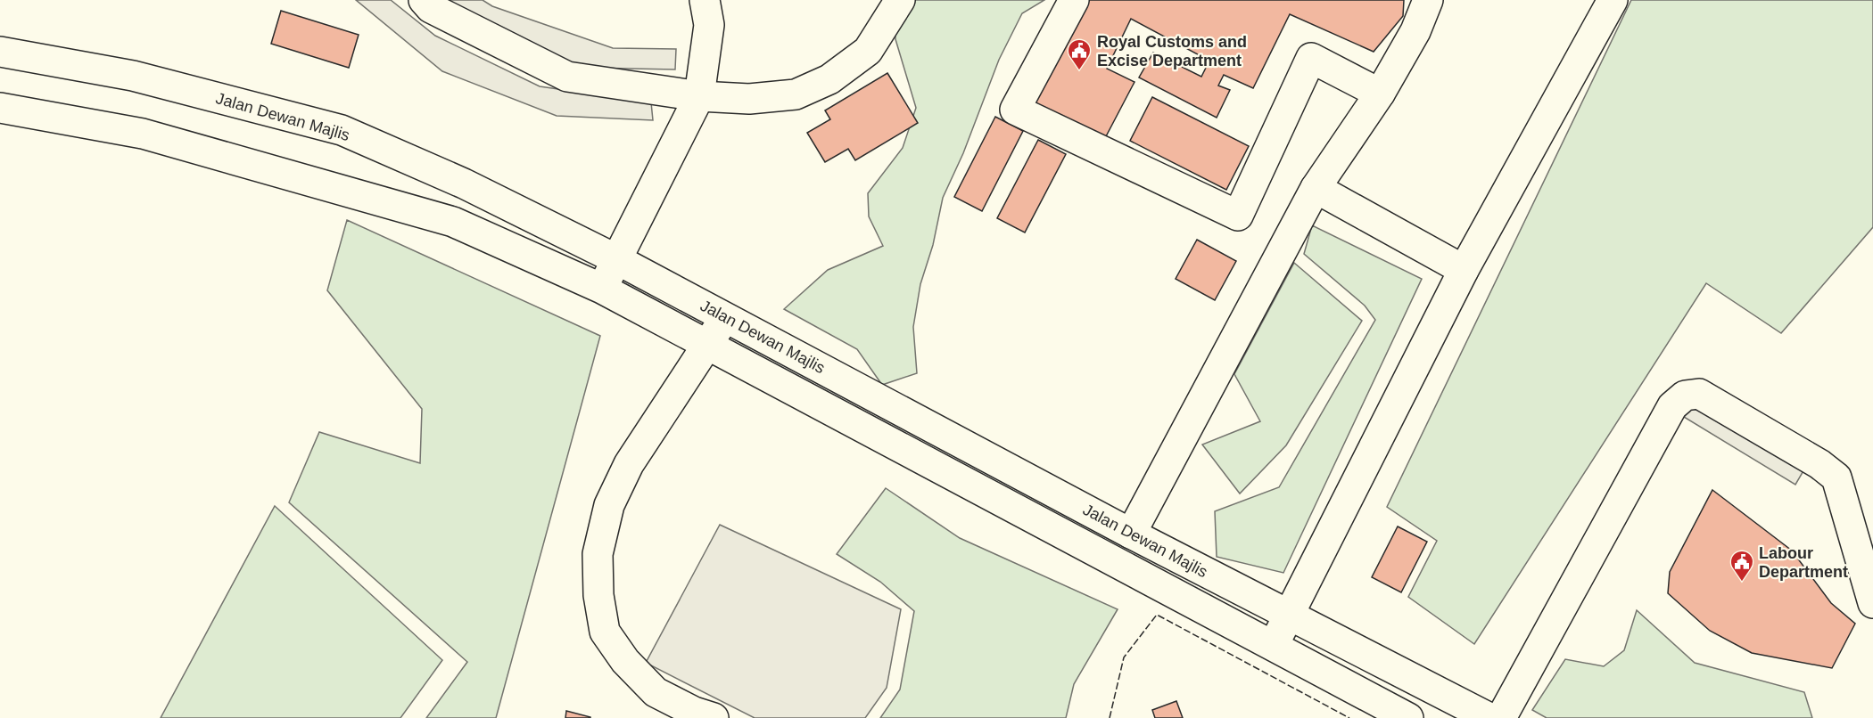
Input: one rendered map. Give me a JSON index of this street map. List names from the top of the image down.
{
  "streets": {
    "street": ["Jalan Dewan Majlis"]
  },
  "places": {
    "public building": ["Royal Customs and Excise Department", "Labour Department"]
  }
}
